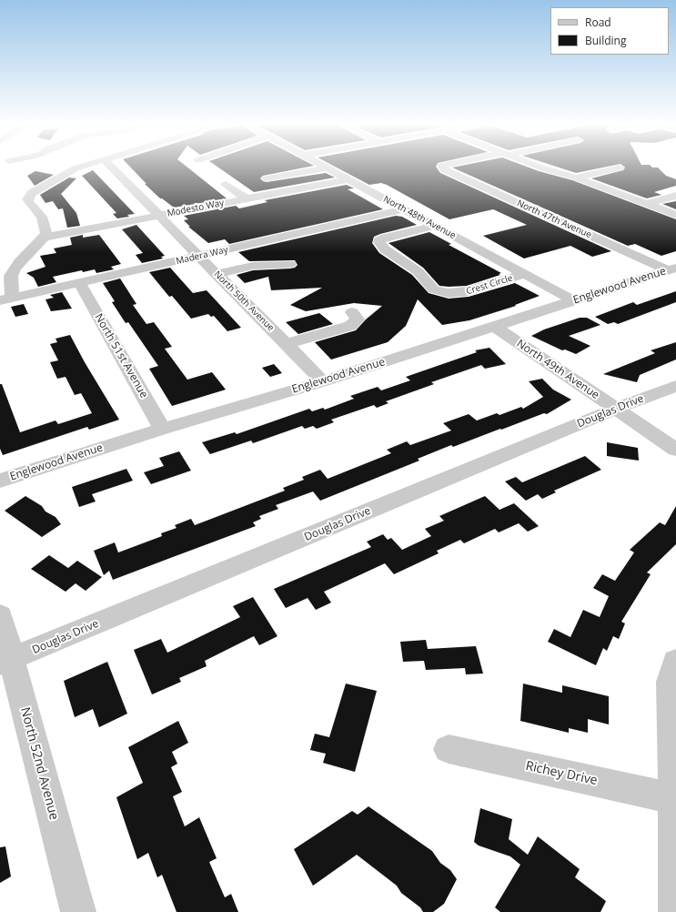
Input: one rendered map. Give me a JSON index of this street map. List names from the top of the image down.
{
  "streets": {
    "street": [
      "Modesto Way",
      "North 48th Avenue",
      "North 47th Avenue",
      "Madera Way",
      "Crest Circle",
      "Englewood Avenue",
      "North 50th Avenue",
      "North 51st Avenue",
      "North 49th Avenue",
      "Douglas Drive",
      "North 52nd Avenue",
      "Richey Drive"
    ]
  },
  "crossings": [
    ["Modesto Way", "North 48th Avenue"],
    ["Modesto Way", "North 50th Avenue"],
    ["North 48th Avenue", "Madera Way"],
    ["North 48th Avenue", "Crest Circle"],
    ["North 48th Avenue", "Englewood Avenue"],
    ["North 47th Avenue", "Englewood Avenue"],
    ["Madera Way", "North 50th Avenue"],
    ["Madera Way", "North 51st Avenue"],
    ["Englewood Avenue", "North 50th Avenue"],
    ["Englewood Avenue", "North 51st Avenue"],
    ["Englewood Avenue", "North 49th Avenue"],
    ["North 49th Avenue", "Douglas Drive"],
    ["Douglas Drive", "North 52nd Avenue"]
  ],
  "legend": ["Road", "Building"]
}
